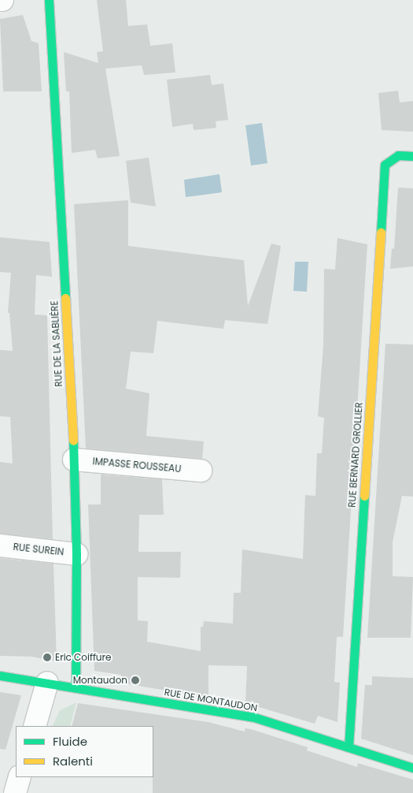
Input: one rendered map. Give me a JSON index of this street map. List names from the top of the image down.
{
  "streets": {
    "street": [
      "RUE DE LA SABLIÈRE",
      "RUE BERNARD GROLLIER",
      "IMPASSE ROUSSEAU",
      "RUE SUREIN",
      "RUE DE MONTAUDON"
    ]
  },
  "crossings": [
    ["RUE DE LA SABLIÈRE", "IMPASSE ROUSSEAU"],
    ["RUE DE LA SABLIÈRE", "RUE SUREIN"],
    ["RUE DE LA SABLIÈRE", "RUE DE MONTAUDON"],
    ["RUE BERNARD GROLLIER", "RUE DE MONTAUDON"]
  ],
  "places": ["Eric Coiffure", "Montaudon"],
  "legend": ["Fluide", "Ralenti"]
}
